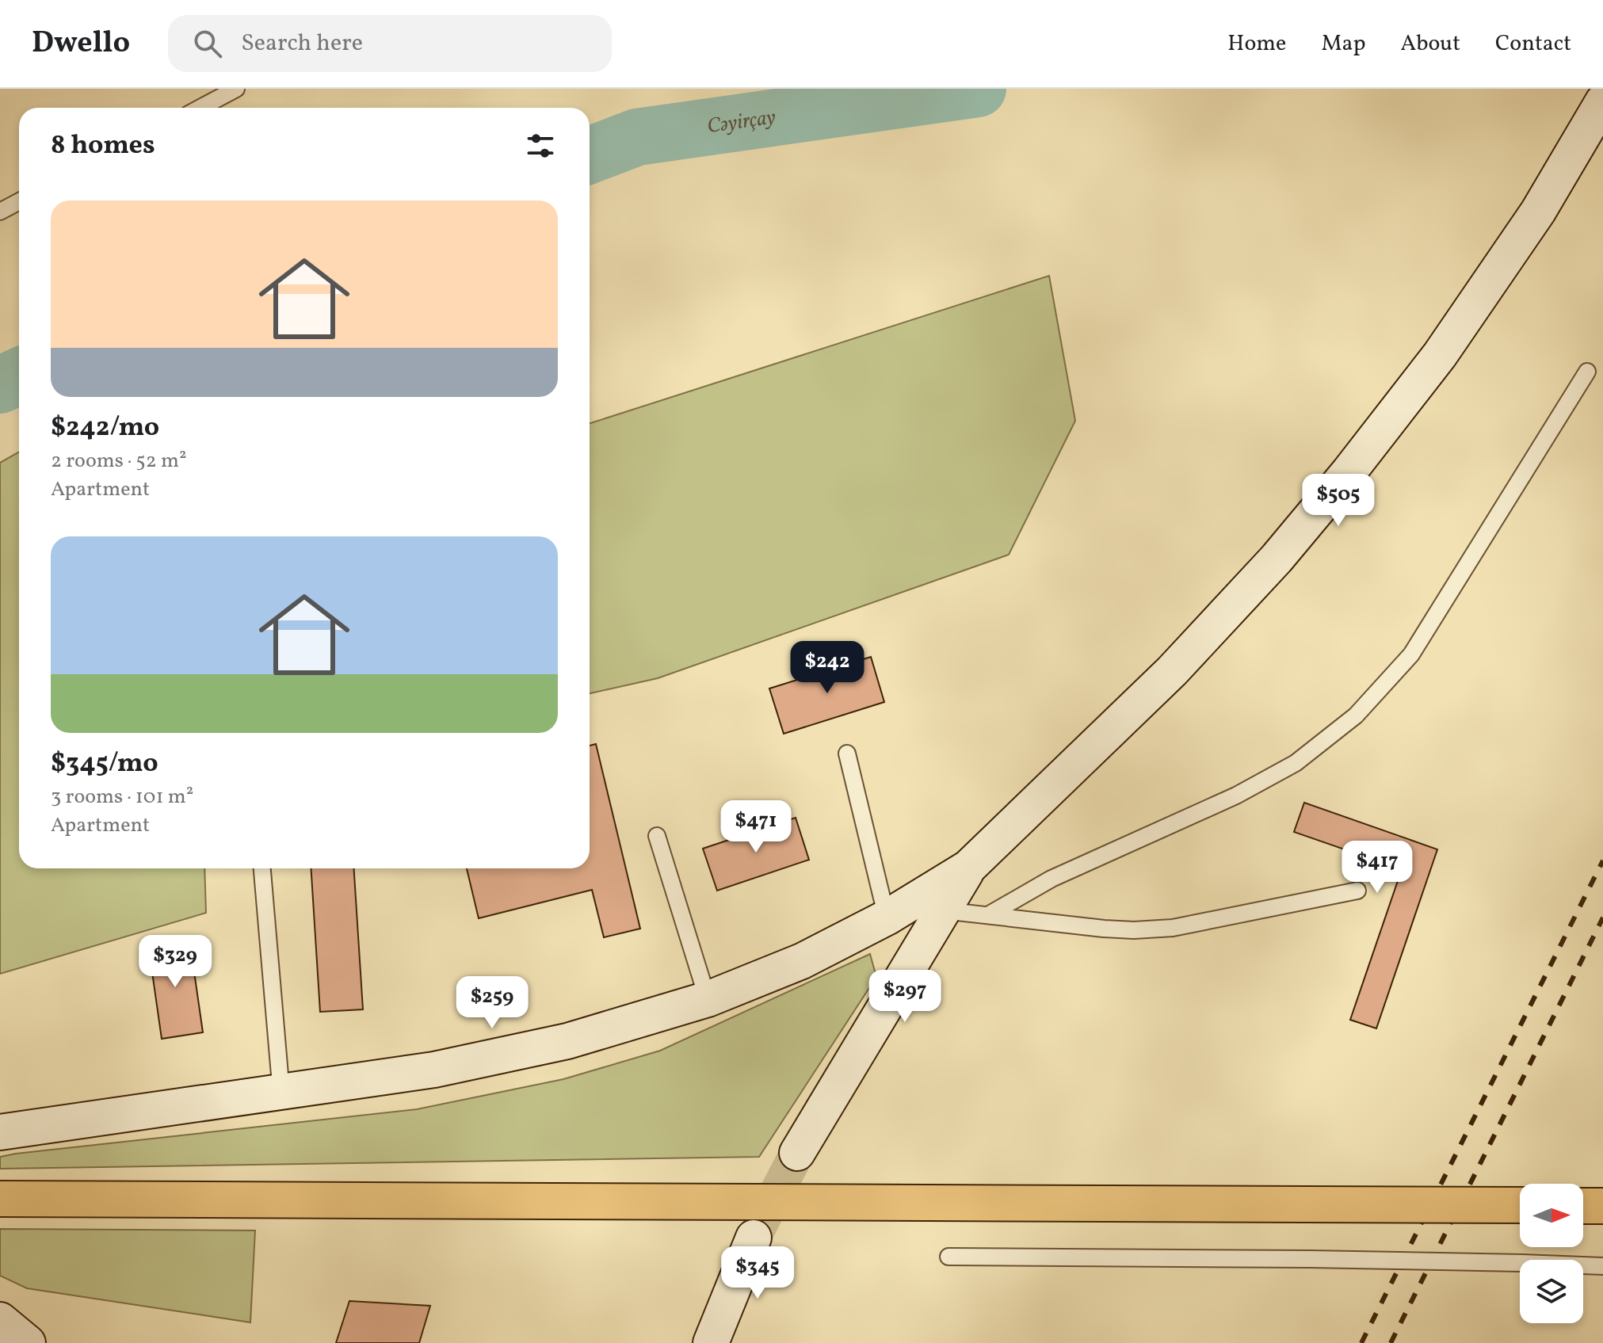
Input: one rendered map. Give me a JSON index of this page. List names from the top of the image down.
{
  "water": ["Cəyirçay"],
  "north": "right",
  "page": {
    "header": "Dwello",
    "search": "Search here",
    "nav": [
      "Home",
      "Map",
      "About",
      "Contact"
    ],
    "heading": "8 homes",
    "list": [
      {
        "name": "$242/mo",
        "note": "2 rooms · 52 m² · Apartment"
      },
      {
        "name": "$345/mo",
        "note": "3 rooms · 101 m² · Apartment"
      }
    ],
    "price": [
      "$505",
      "$242",
      "$471",
      "$417",
      "$329",
      "$297",
      "$259",
      "$345"
    ]
  }
}
